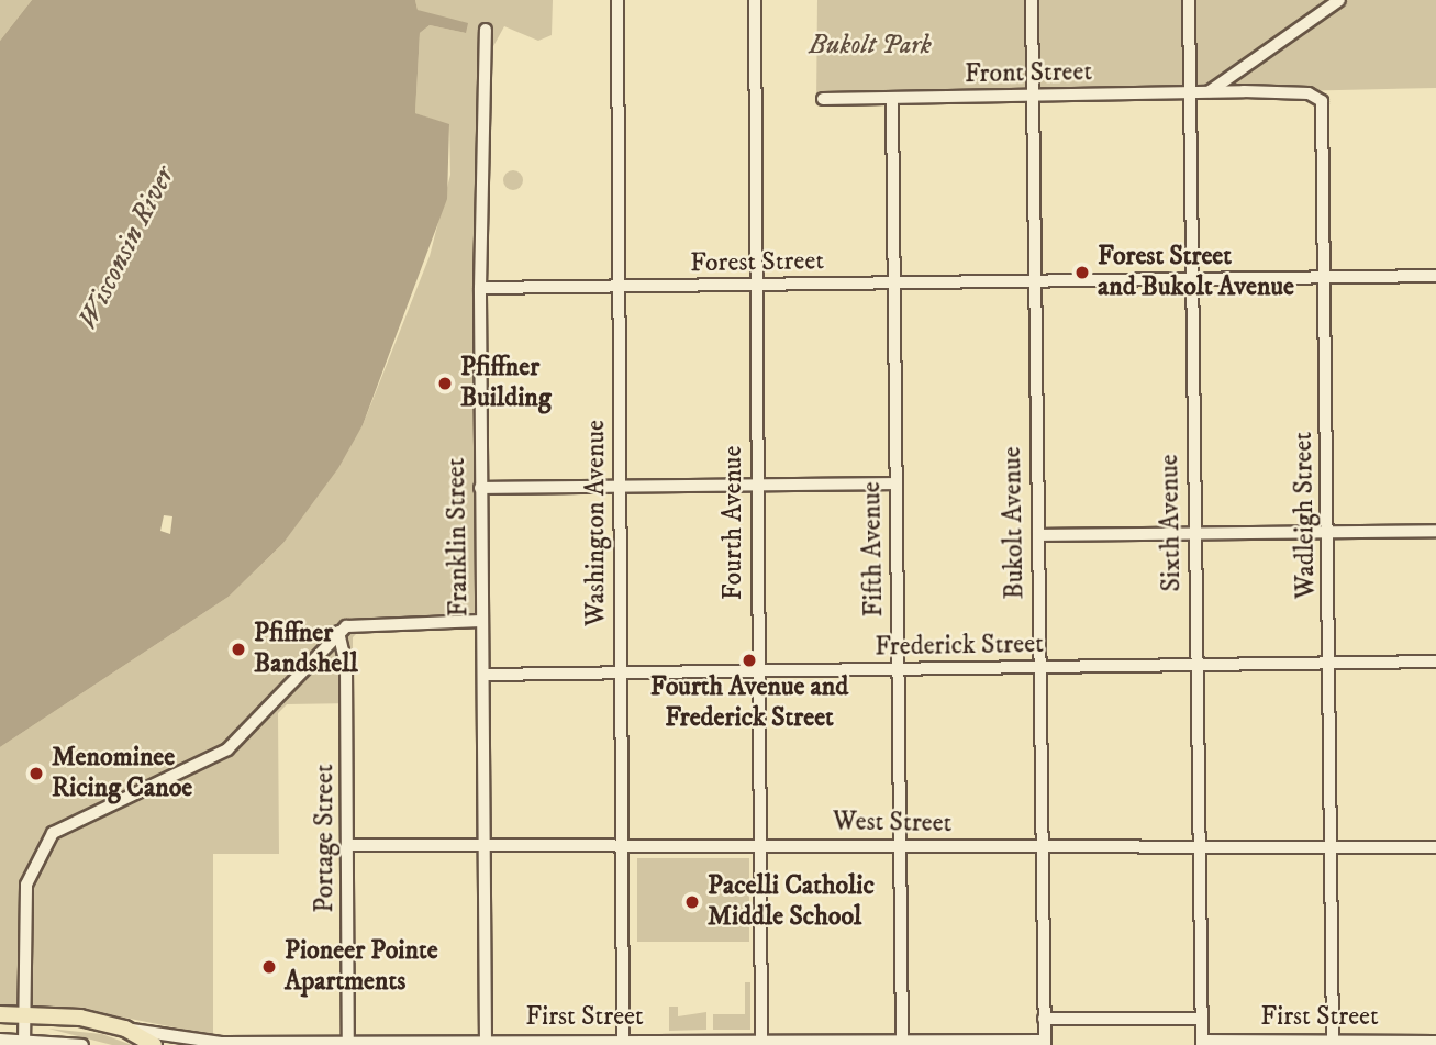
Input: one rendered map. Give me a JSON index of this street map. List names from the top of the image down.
{
  "streets": {
    "street": [
      "Front Street",
      "Forest Street",
      "Wadleigh Street",
      "Washington Avenue",
      "Fourth Avenue",
      "Bukolt Avenue",
      "Sixth Avenue",
      "Franklin Street",
      "Fifth Avenue",
      "Frederick Street",
      "West Street",
      "Portage Street",
      "First Street"
    ]
  },
  "crossings": [
    ["Front Street", "Wadleigh Street"],
    ["Front Street", "Bukolt Avenue"],
    ["Front Street", "Sixth Avenue"],
    ["Front Street", "Fifth Avenue"],
    ["Forest Street", "Washington Avenue"],
    ["Forest Street", "Fourth Avenue"],
    ["Forest Street", "Bukolt Avenue"],
    ["Forest Street", "Sixth Avenue"],
    ["Forest Street", "Franklin Street"],
    ["Forest Street", "Fifth Avenue"],
    ["Wadleigh Street", "Frederick Street"],
    ["Wadleigh Street", "West Street"],
    ["Wadleigh Street", "First Street"],
    ["Washington Avenue", "Frederick Street"],
    ["Washington Avenue", "West Street"],
    ["Washington Avenue", "First Street"],
    ["Fourth Avenue", "Frederick Street"],
    ["Fourth Avenue", "West Street"],
    ["Fourth Avenue", "First Street"],
    ["Bukolt Avenue", "Frederick Street"],
    ["Bukolt Avenue", "West Street"],
    ["Bukolt Avenue", "First Street"],
    ["Sixth Avenue", "Frederick Street"],
    ["Sixth Avenue", "West Street"],
    ["Sixth Avenue", "First Street"],
    ["Franklin Street", "Frederick Street"],
    ["Franklin Street", "West Street"],
    ["Franklin Street", "First Street"],
    ["Fifth Avenue", "Frederick Street"],
    ["Fifth Avenue", "West Street"],
    ["Fifth Avenue", "First Street"],
    ["West Street", "Portage Street"],
    ["Portage Street", "First Street"]
  ],
  "water": ["Wisconsin River"],
  "parks": ["Bukolt Park"],
  "places": [
    "Forest Street and Bukolt Avenue",
    "Pfiffner Building",
    "Pfiffner Bandshell",
    "Fourth Avenue and Frederick Street",
    "Menominee Ricing Canoe",
    "Pacelli Catholic Middle School",
    "Pioneer Pointe Apartments"
  ]
}
